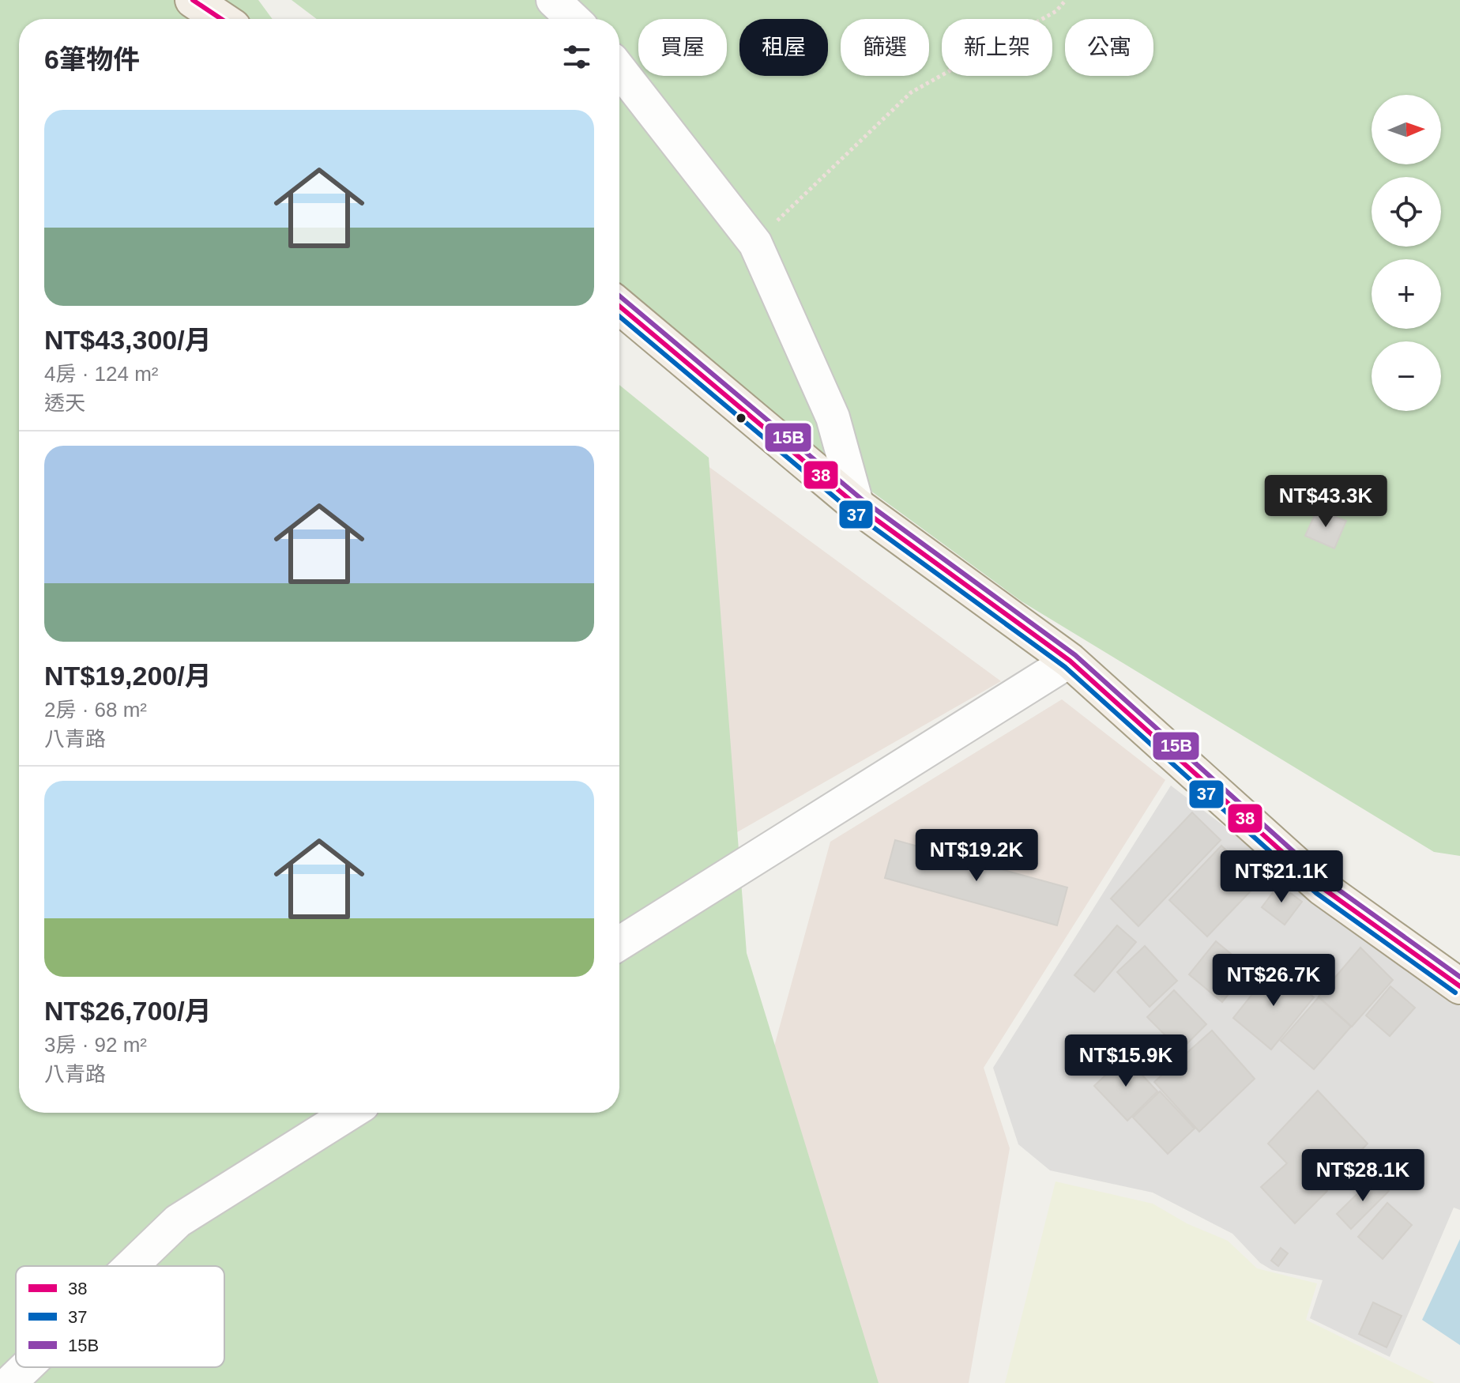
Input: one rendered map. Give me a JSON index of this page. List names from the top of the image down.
{
  "lines": ["transit line 38", "transit line 15B", "transit line 37"],
  "legend": ["38", "37", "15B"],
  "north": "right",
  "page": {
    "chip": [
      "買屋",
      "租屋",
      "篩選",
      "新上架",
      "公寓"
    ],
    "heading": "6筆物件",
    "map_buttons": ["+", "−"],
    "list": [
      {
        "name": "NT$43,300/月",
        "note": "4房 · 124 m² · 透天"
      },
      {
        "name": "NT$19,200/月",
        "note": "2房 · 68 m² · 八青路"
      },
      {
        "name": "NT$26,700/月",
        "note": "3房 · 92 m² · 八青路"
      }
    ],
    "price": [
      "NT$43.3K",
      "NT$19.2K",
      "NT$21.1K",
      "NT$26.7K",
      "NT$15.9K",
      "NT$28.1K"
    ]
  }
}
